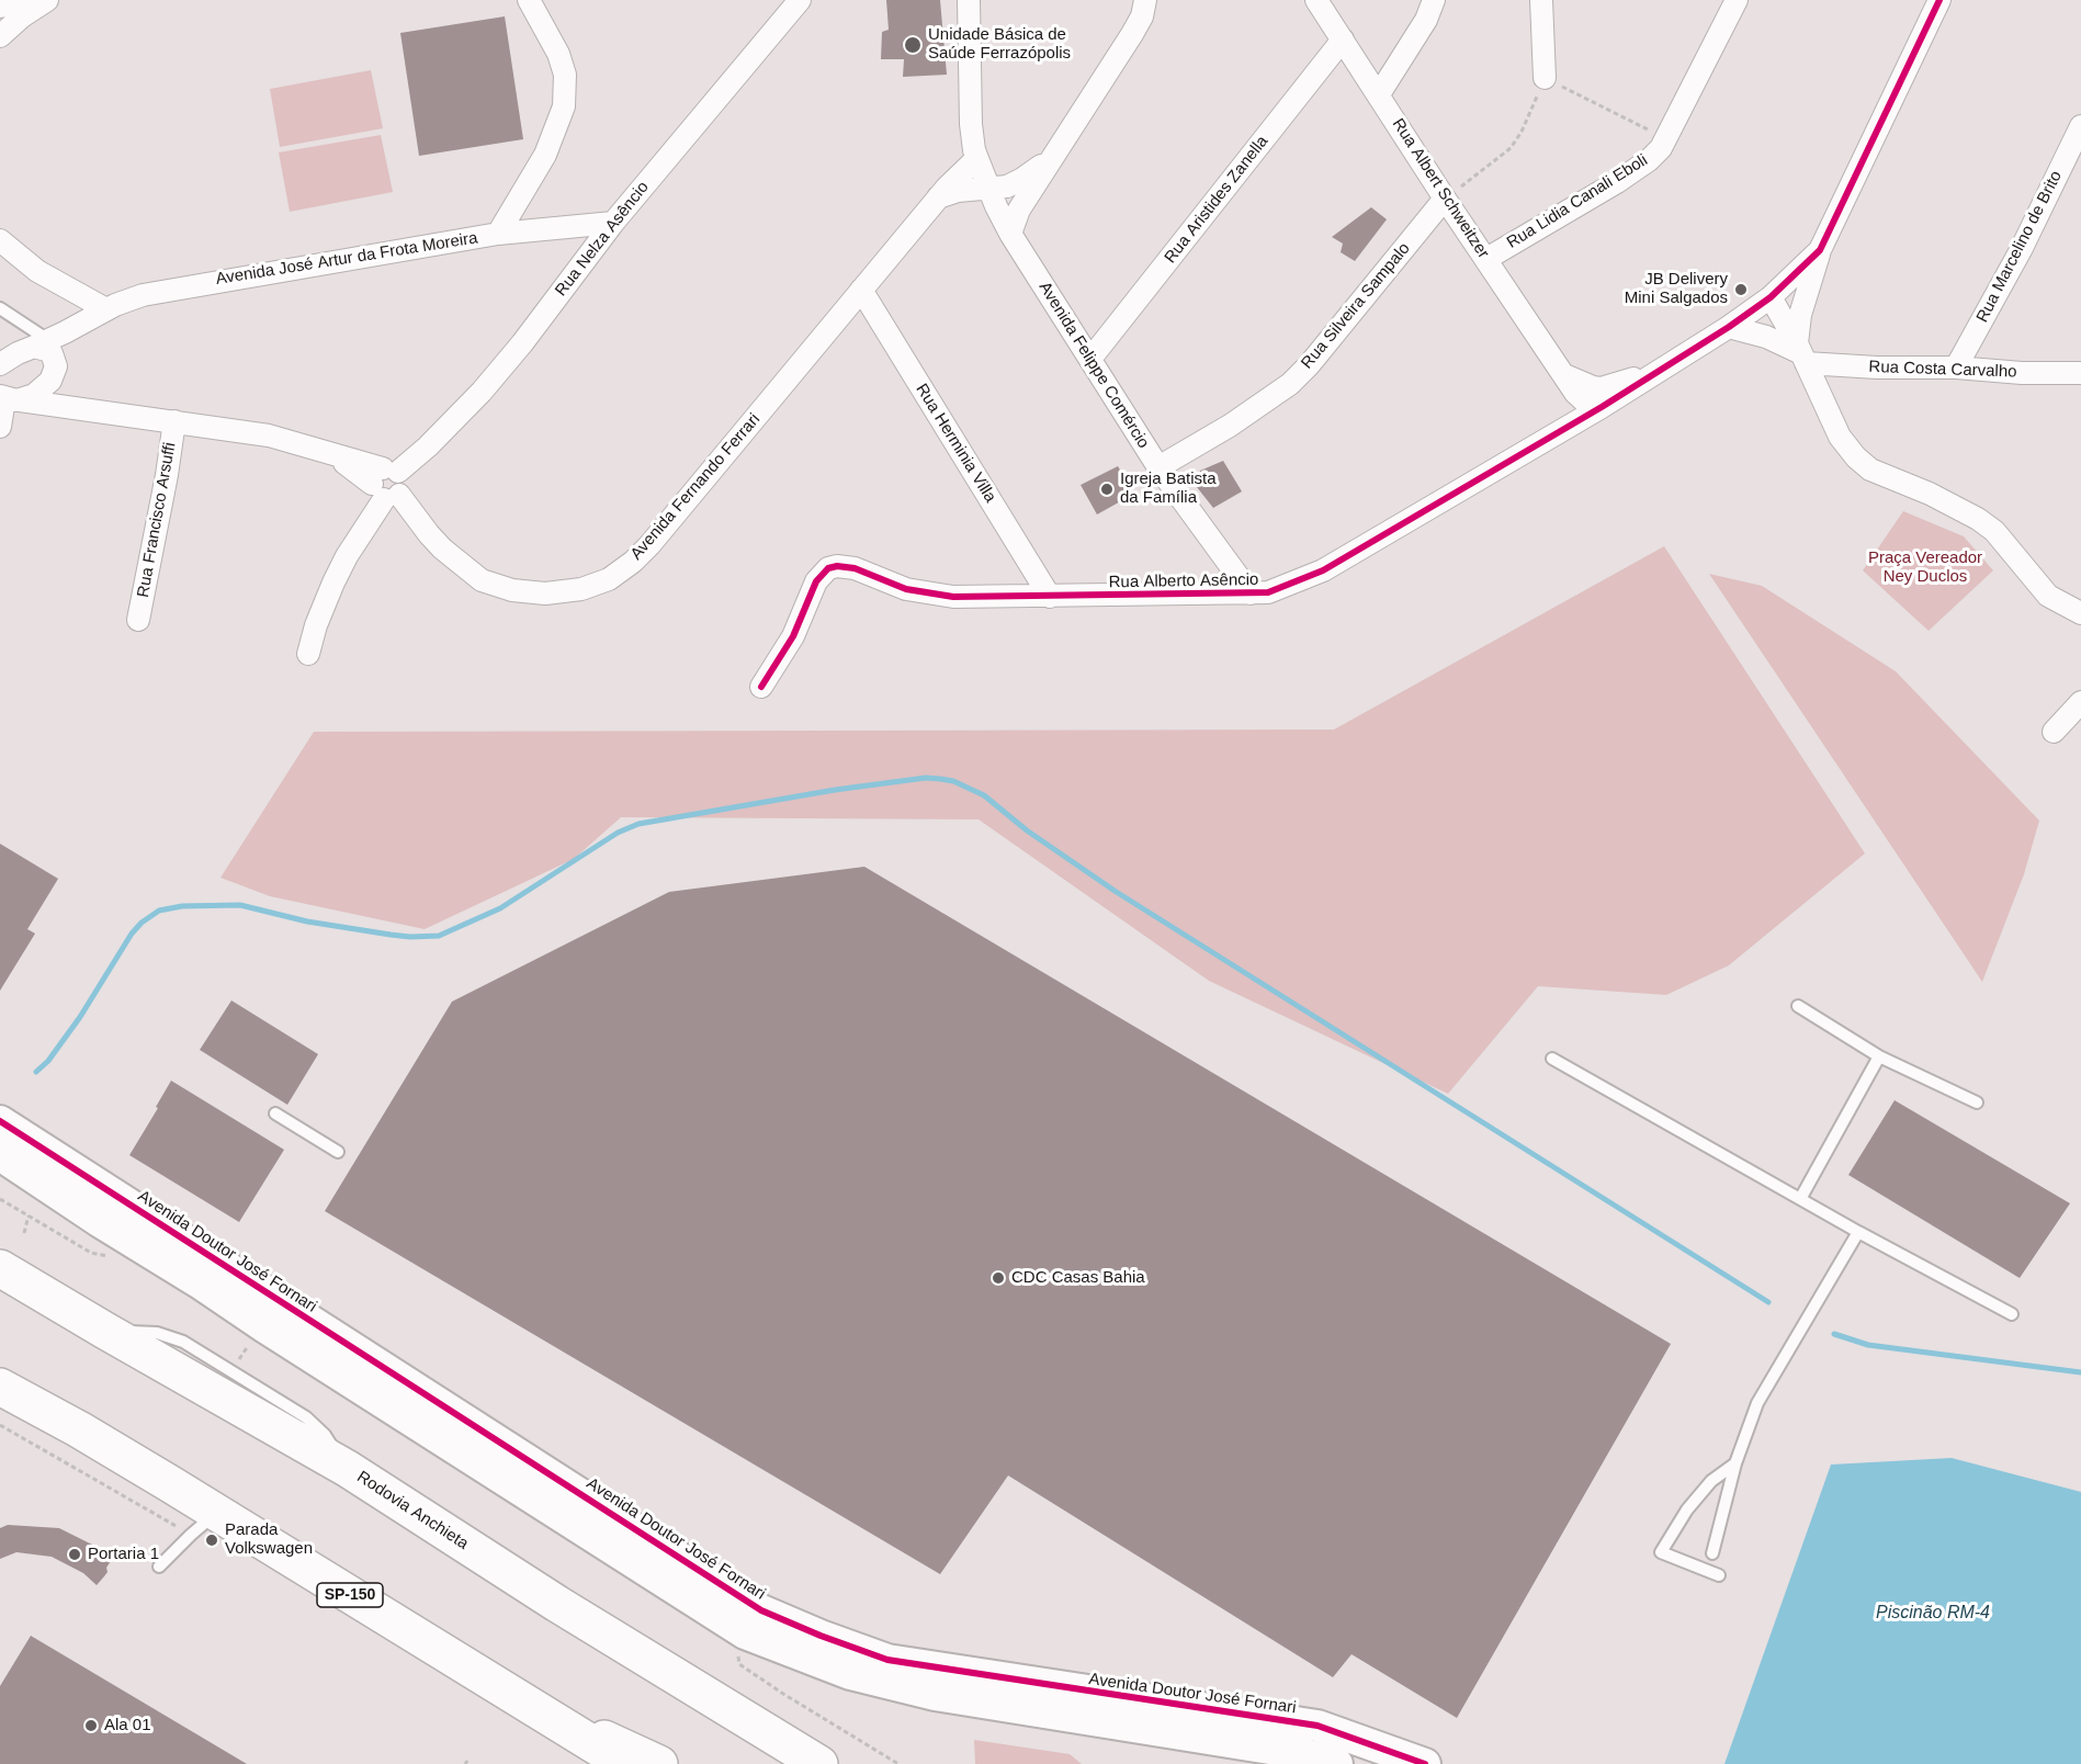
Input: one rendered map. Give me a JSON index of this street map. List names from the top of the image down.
{
  "streets": {
    "highway": ["Rodovia Anchieta", "SP-150"],
    "street": [
      "Rua Albert Schweitzer",
      "Rua Aristides Zanella",
      "Rua Lidia Canali Eboli",
      "Rua Nelza Asêncio",
      "Rua Marcelino de Brito",
      "Avenida José Artur da Frota Moreira",
      "Rua Silveira Sampalo",
      "Avenida Felippe Comércio",
      "Rua Costa Carvalho",
      "Rua Herminia Villa",
      "Avenida Fernando Ferrari",
      "Rua Francisco Arsuffi",
      "Rua Alberto Asêncio",
      "Avenida Doutor José Fornari"
    ]
  },
  "crossings": [
    ["Rua Albert Schweitzer", "Rua Aristides Zanella"],
    ["Rua Albert Schweitzer", "Rua Lidia Canali Eboli"],
    ["Rua Albert Schweitzer", "Rua Silveira Sampalo"],
    ["Rua Albert Schweitzer", "Rua Alberto Asêncio"],
    ["Rua Aristides Zanella", "Avenida Felippe Comércio"],
    ["Rua Nelza Asêncio", "Avenida José Artur da Frota Moreira"],
    ["Rua Nelza Asêncio", "Avenida Fernando Ferrari"],
    ["Rua Marcelino de Brito", "Rua Costa Carvalho"],
    ["Rua Silveira Sampalo", "Avenida Felippe Comércio"],
    ["Avenida Felippe Comércio", "Avenida Fernando Ferrari"],
    ["Avenida Felippe Comércio", "Rua Alberto Asêncio"],
    ["Rua Herminia Villa", "Avenida Fernando Ferrari"],
    ["Rua Herminia Villa", "Rua Alberto Asêncio"],
    ["Avenida Fernando Ferrari", "Rua Francisco Arsuffi"]
  ],
  "water": ["Piscinão RM-4"],
  "parks": ["Praça Vereador Ney Duclos"],
  "places": [
    "Unidade Básica de Saúde Ferrazópolis",
    "JB Delivery Mini Salgados",
    "Igreja Batista da Família",
    "CDC Casas Bahia",
    "Parada Volkswagen",
    "Portaria 1",
    "Ala 01"
  ]
}
